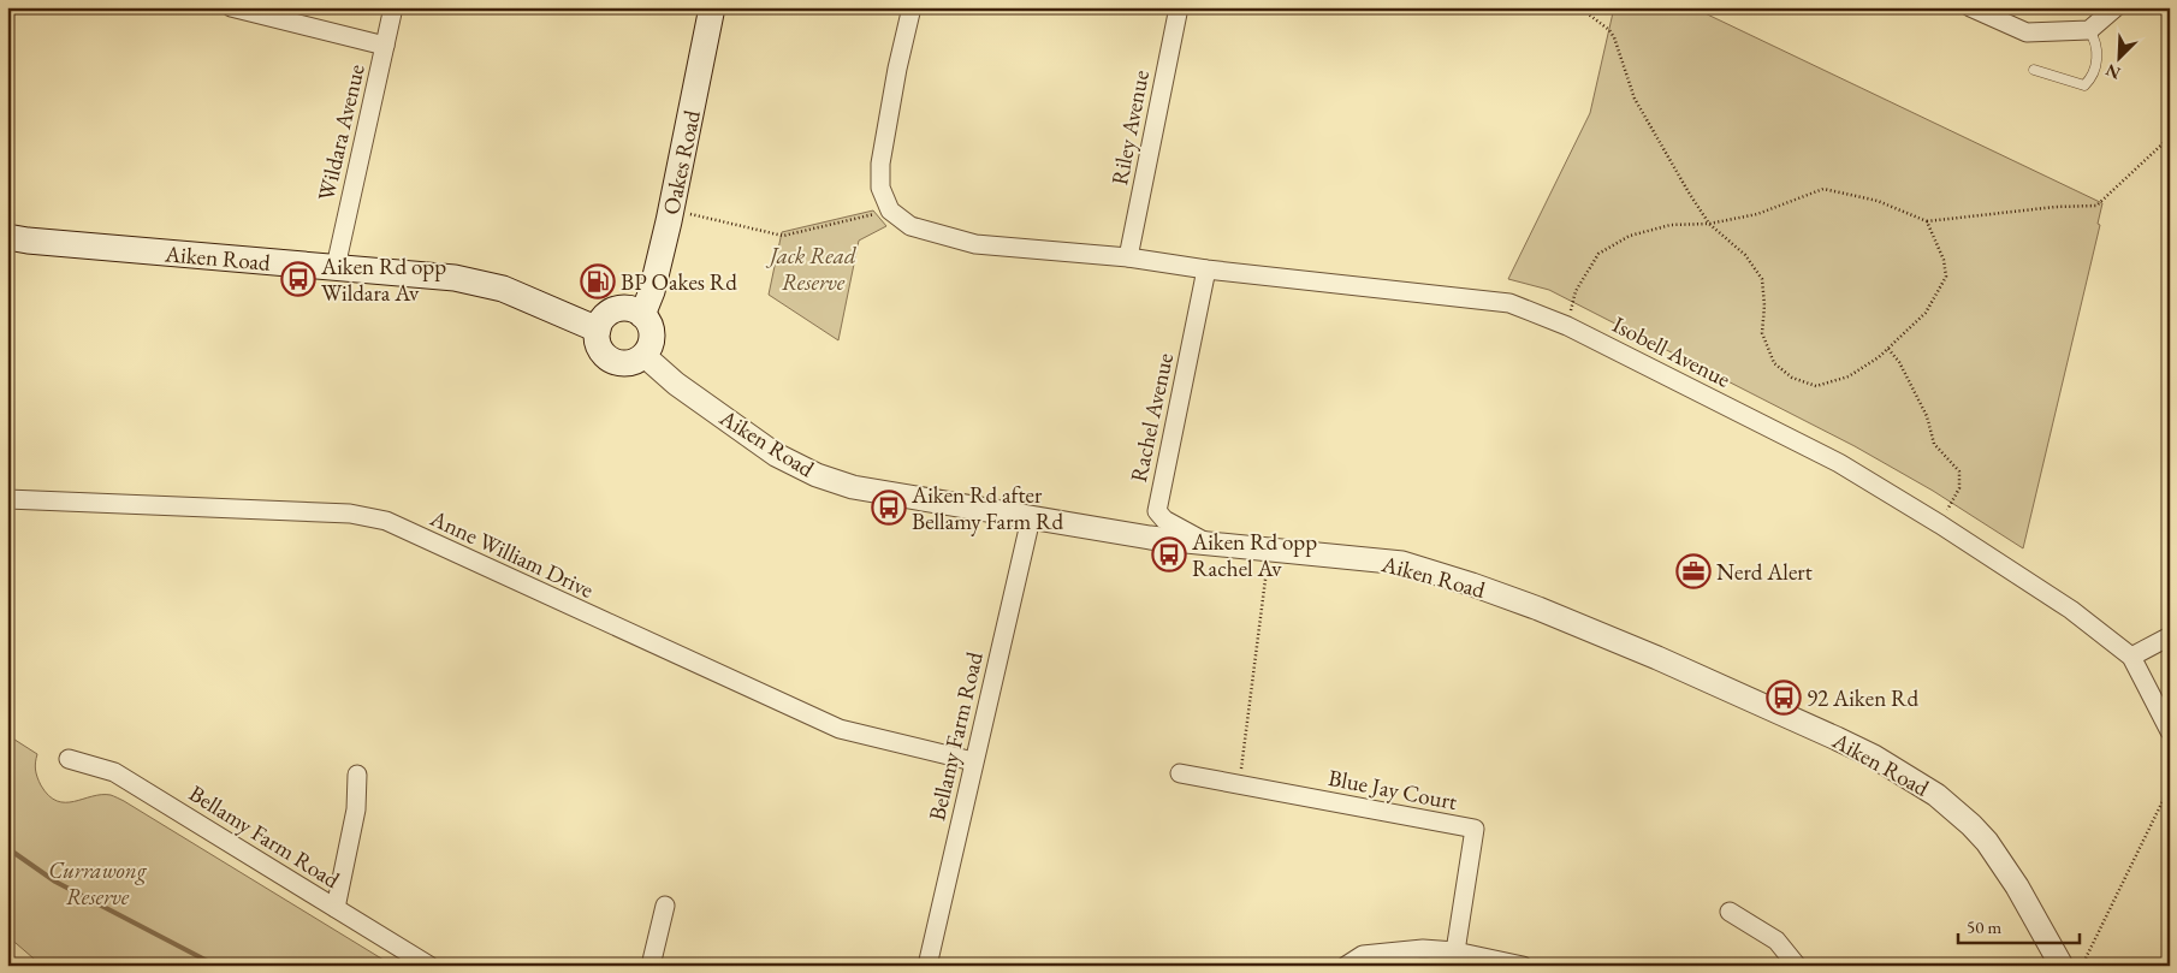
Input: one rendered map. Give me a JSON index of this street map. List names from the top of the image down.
{
  "streets": {
    "main road": ["Oakes Road", "Aiken Road"],
    "street": [
      "Riley Avenue",
      "Wildara Avenue",
      "Isobell Avenue",
      "Rachel Avenue",
      "Anne William Drive",
      "Bellamy Farm Road",
      "Blue Jay Court"
    ]
  },
  "crossings": [
    ["Riley Avenue", "Isobell Avenue"],
    ["Wildara Avenue", "Aiken Road"],
    ["Oakes Road", "Aiken Road"],
    ["Aiken Road", "Rachel Avenue"],
    ["Aiken Road", "Bellamy Farm Road"],
    ["Isobell Avenue", "Rachel Avenue"],
    ["Anne William Drive", "Bellamy Farm Road"]
  ],
  "parks": ["Jack Read Reserve", "Currawong Reserve"],
  "places": {
    "bus stop": [
      "Aiken Rd opp Wildara Av",
      "Aiken Rd after Bellamy Farm Rd",
      "Aiken Rd opp Rachel Av",
      "92 Aiken Rd"
    ],
    "fuel station": ["BP Oakes Rd"],
    "office": ["Nerd Alert"]
  },
  "scale_bar": "50 m",
  "north": "bottom left"
}
